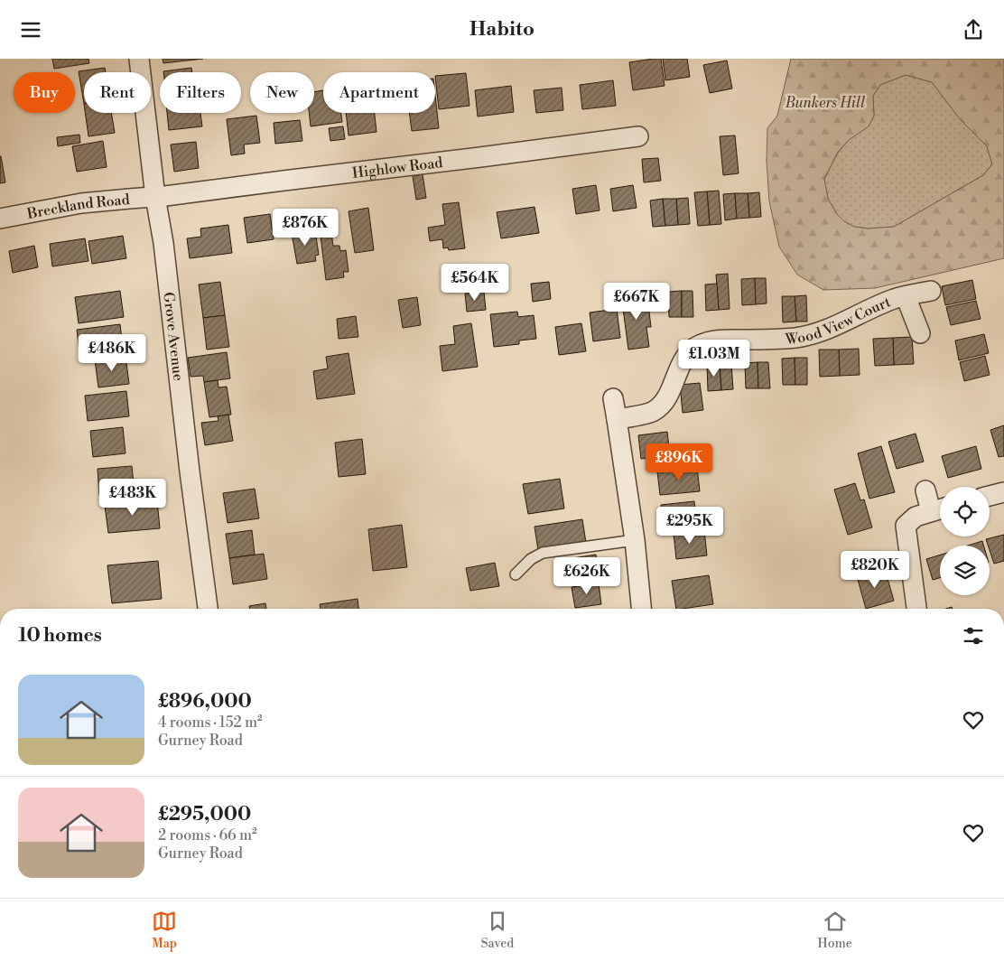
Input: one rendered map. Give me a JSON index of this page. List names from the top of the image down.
{
  "streets": {
    "street": [
      "Highlow Road",
      "Breckland Road",
      "Wood View Court",
      "Grove Avenue"
    ]
  },
  "crossings": [
    ["Highlow Road", "Breckland Road"],
    ["Highlow Road", "Grove Avenue"],
    ["Breckland Road", "Grove Avenue"]
  ],
  "parks": ["Bunkers Hill"],
  "page": {
    "header": "Habito",
    "chip": [
      "Buy",
      "Rent",
      "Filters",
      "New",
      "Apartment"
    ],
    "price": [
      "£876K",
      "£564K",
      "£667K",
      "£486K",
      "£1.03M",
      "£896K",
      "£483K",
      "£295K",
      "£820K",
      "£626K"
    ],
    "heading": "10 homes",
    "list": [
      {
        "name": "£896,000",
        "note": "4 rooms · 152 m² · Gurney Road"
      },
      {
        "name": "£295,000",
        "note": "2 rooms · 66 m² · Gurney Road"
      }
    ],
    "tabs": ["Map", "Saved", "Home"]
  }
}
